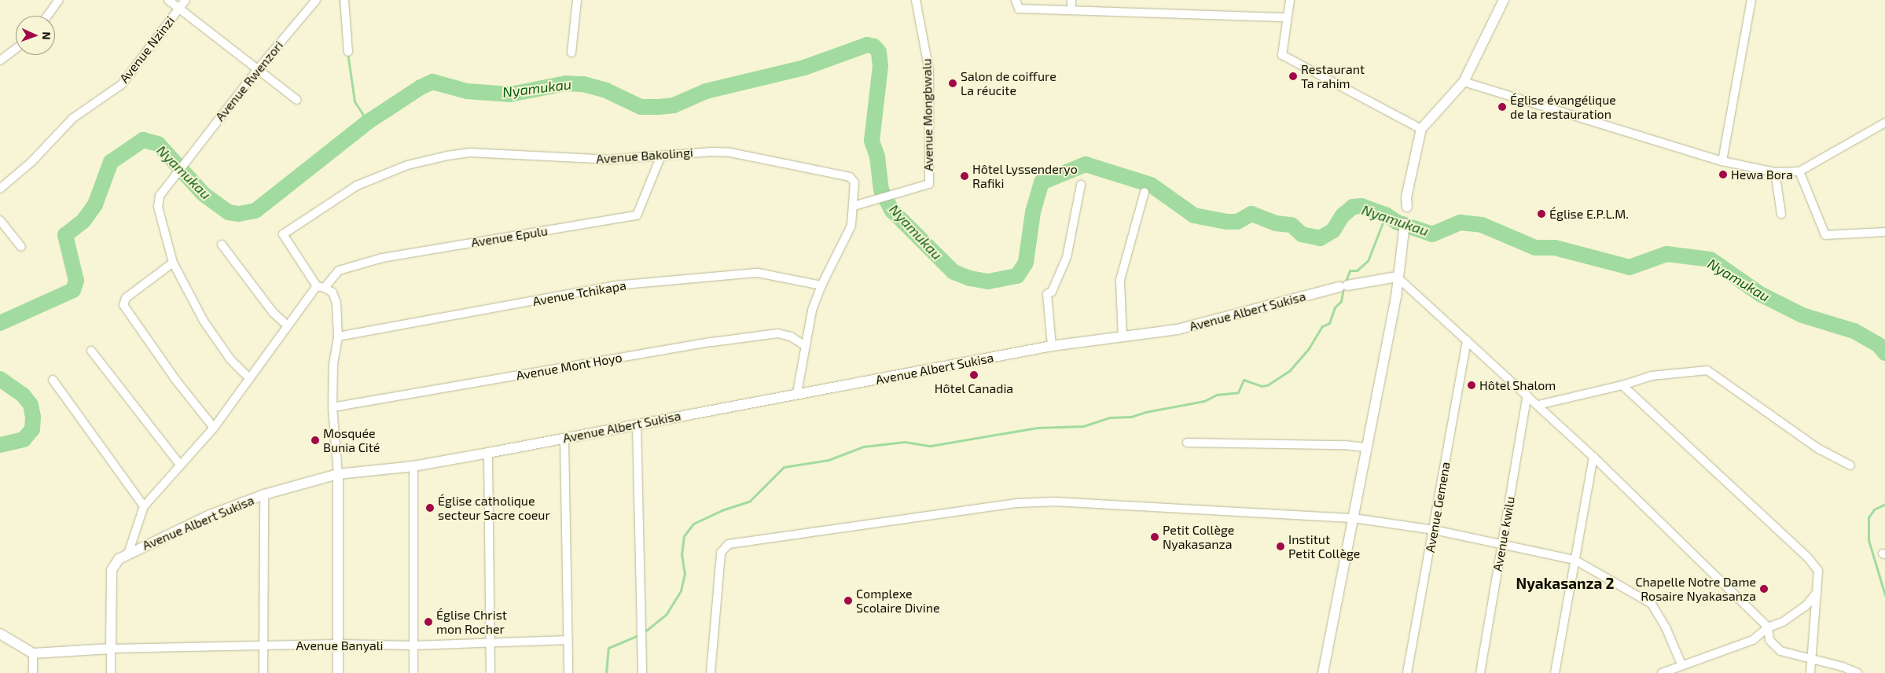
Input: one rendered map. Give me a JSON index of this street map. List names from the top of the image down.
{
  "streets": {
    "street": [
      "Avenue Nzinzi",
      "Avenue Rwenzori",
      "Avenue Mongbwalu",
      "Avenue Bakolingi",
      "Avenue Epulu",
      "Avenue Tchikapa",
      "Avenue Albert Sukisa",
      "Avenue Mont Hoyo",
      "Avenue Gemena",
      "Avenue kwilu",
      "Avenue Banyali"
    ]
  },
  "crossings": [
    ["Avenue Rwenzori", "Avenue Epulu"],
    ["Avenue Mongbwalu", "Avenue Bakolingi"],
    ["Avenue Bakolingi", "Avenue Epulu"],
    ["Avenue Albert Sukisa", "Avenue Banyali"]
  ],
  "districts": ["Nyakasanza 2"],
  "water": ["Nyamukau"],
  "places": [
    "Restaurant Ta rahim",
    "Salon de coiffure La réucite",
    "Église évangélique de la restauration",
    "Hewa Bora",
    "Hôtel Lyssenderyo Rafiki",
    "Église E.P.L.M.",
    "Hôtel Canadia",
    "Hôtel Shalom",
    "Mosquée Bunia Cité",
    "Église catholique secteur Sacre coeur",
    "Petit Collège Nyakasanza",
    "Institut Petit Collège",
    "Chapelle Notre Dame Rosaire Nyakasanza",
    "Complexe Scolaire Divine",
    "Église Christ mon Rocher"
  ],
  "north": "right"
}
